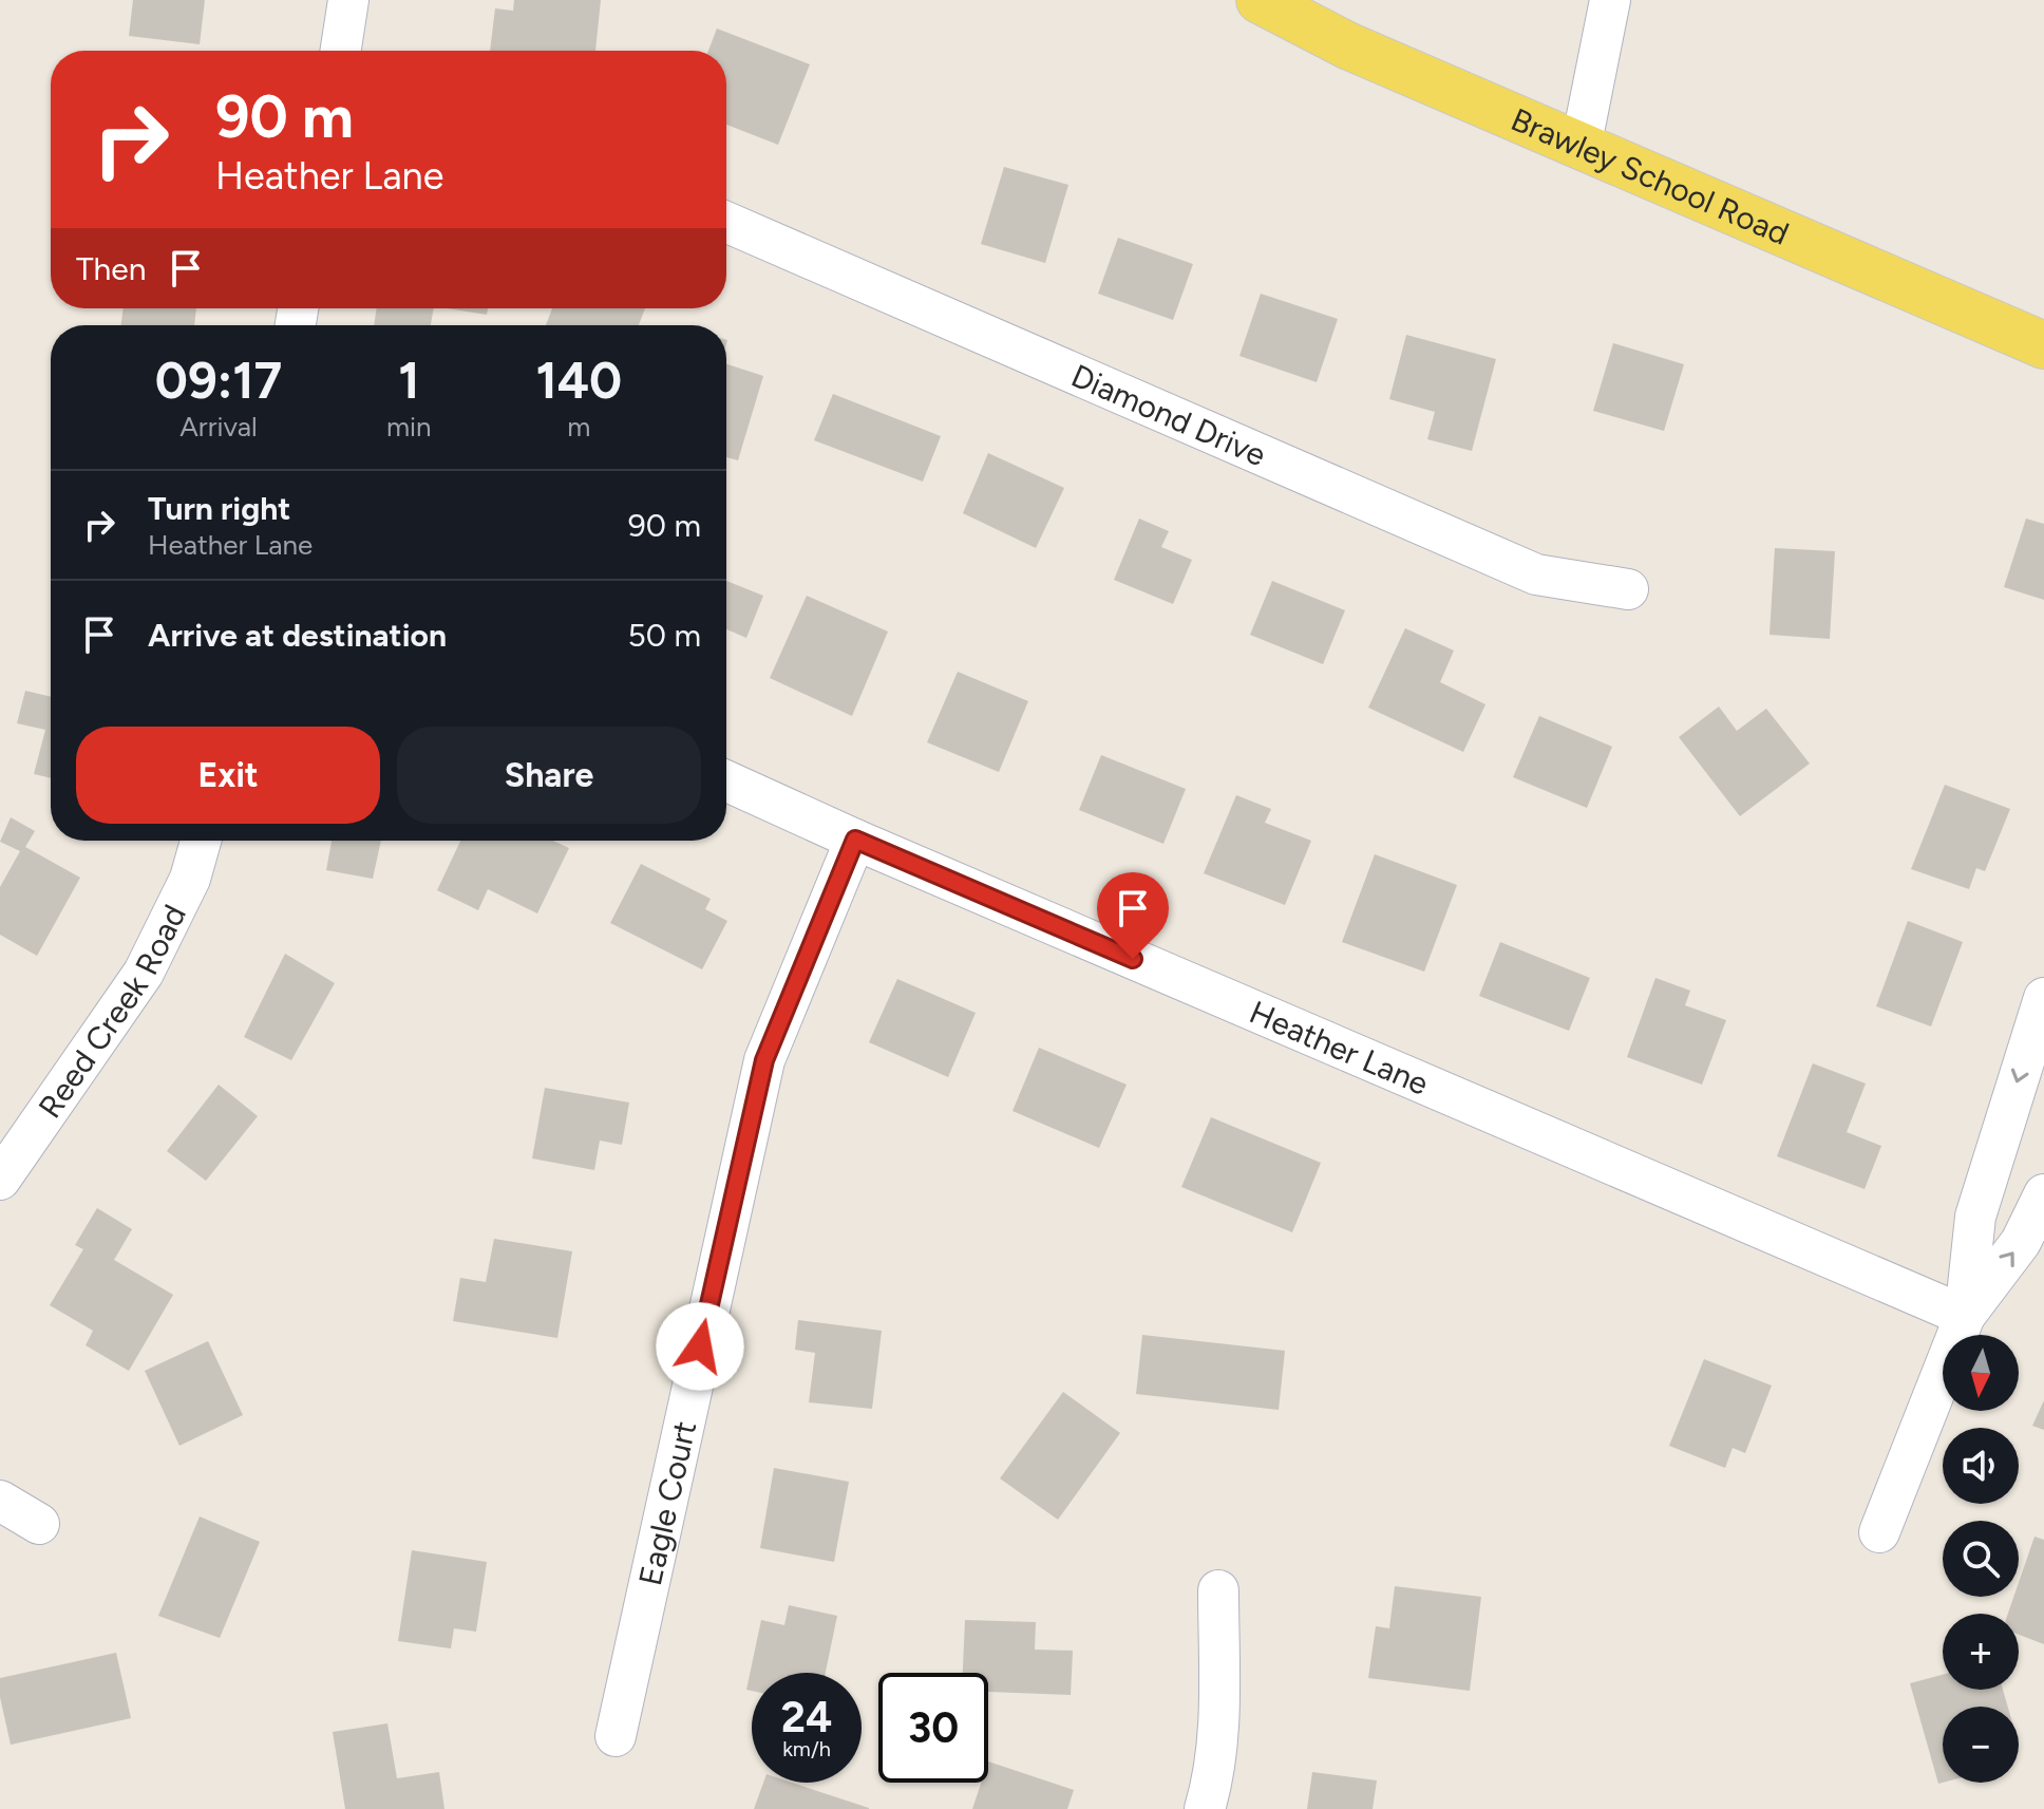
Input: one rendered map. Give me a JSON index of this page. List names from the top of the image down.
{
  "streets": {
    "main road": ["Brawley School Road"],
    "street": [
      "Diamond Drive",
      "Reed Creek Road",
      "Heather Lane",
      "Eagle Court"
    ]
  },
  "crossings": [
    ["Heather Lane", "Eagle Court"]
  ],
  "north": "bottom",
  "page": {
    "turn": ["90 m", "Heather Lane"],
    "then": "Then",
    "eta": [
      "09:17",
      "Arrival",
      "1",
      "min",
      "140",
      "m"
    ],
    "list": [
      {
        "name": "Turn right",
        "note": "Heather Lane",
        "value": "90 m"
      },
      {
        "name": "Arrive at destination",
        "value": "50 m"
      }
    ],
    "buttons": ["Exit", "Share"],
    "map_buttons": ["+", "−"],
    "speed": "24 km/h",
    "limit": "30"
  }
}
